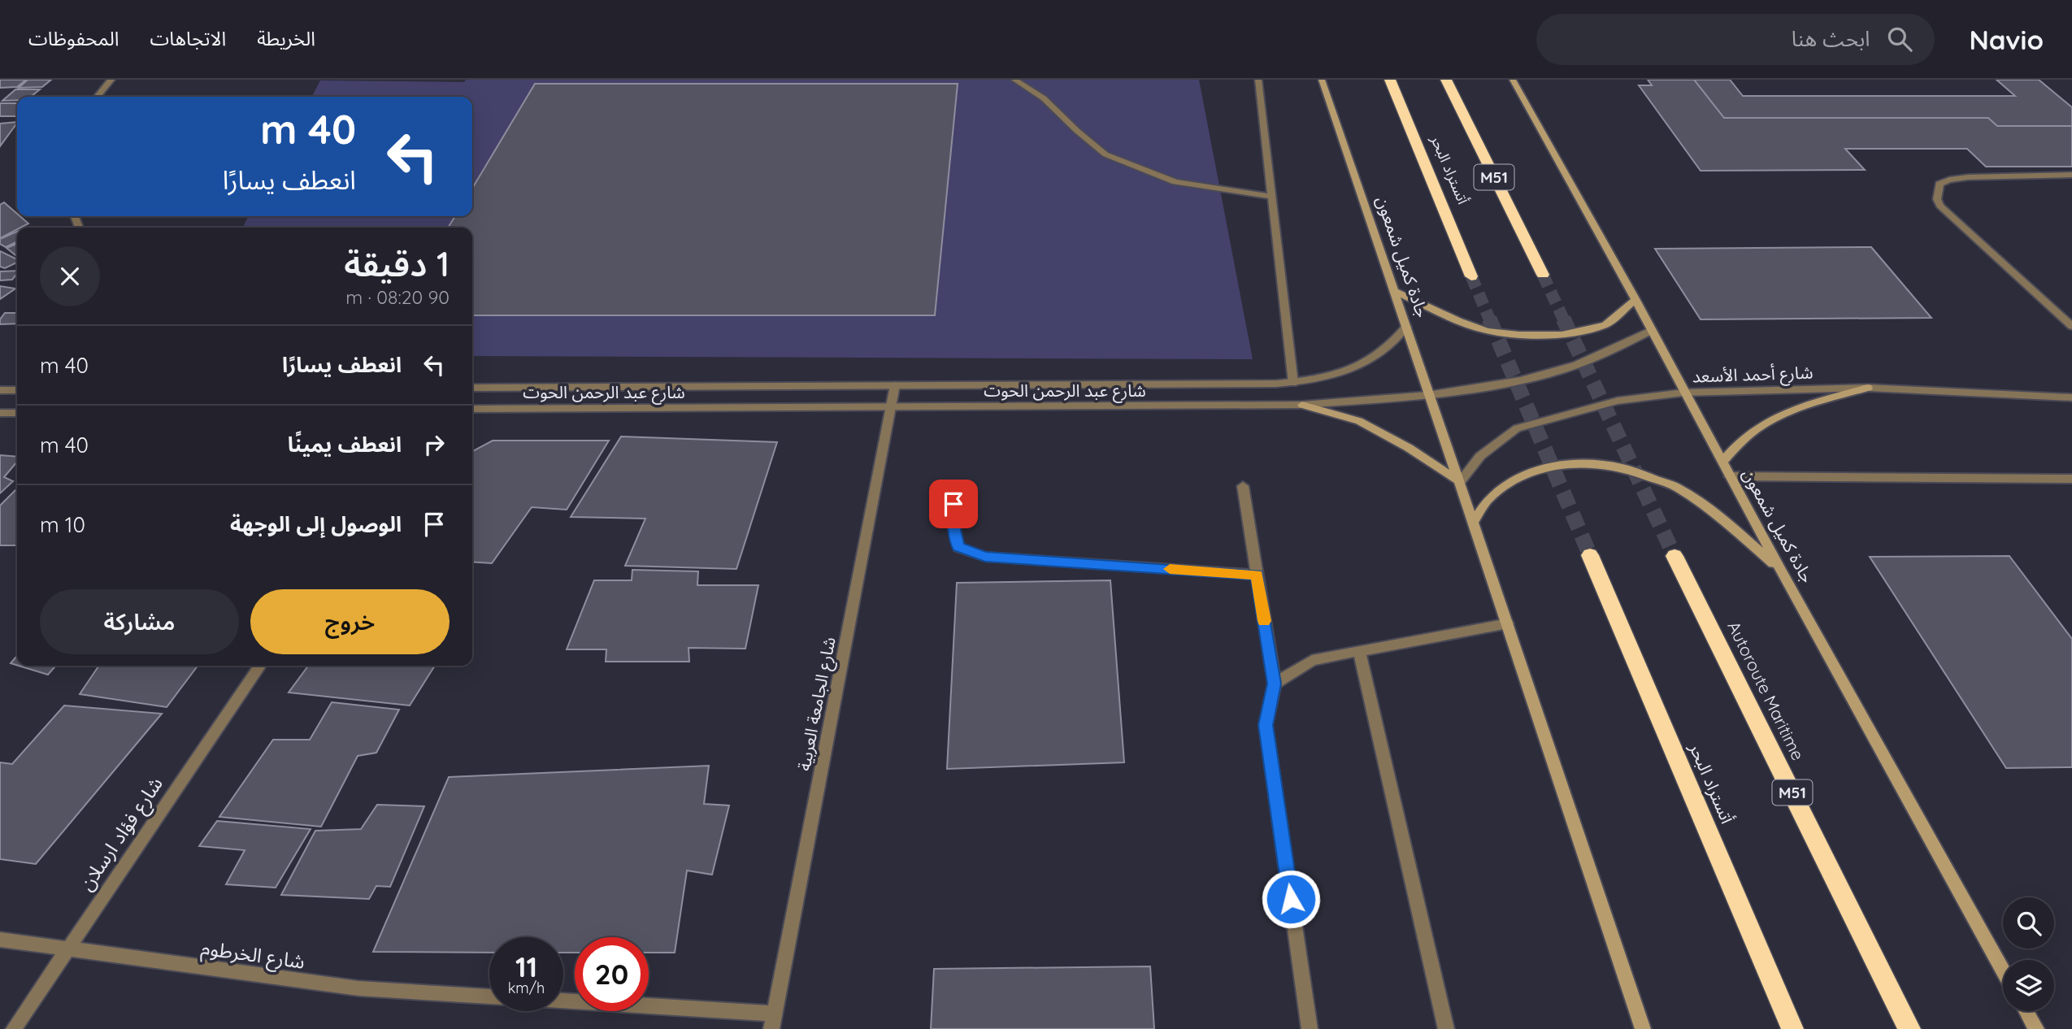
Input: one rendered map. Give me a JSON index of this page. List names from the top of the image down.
{
  "streets": {
    "highway": ["أتستراد البحر", "M51", "Autoroute Maritime"],
    "main road": ["جادة كميل شمعون"],
    "street": [
      "شارع أحمد الأسعد",
      "شارع عبد الرحمن الحوت",
      "شارع الجامعة العربية",
      "شارع فؤاد ارسلان",
      "شارع الخرطوم"
    ]
  },
  "crossings": [
    ["جادة كميل شمعون", "شارع أحمد الأسعد"],
    ["جادة كميل شمعون", "شارع عبد الرحمن الحوت"],
    ["شارع عبد الرحمن الحوت", "شارع الجامعة العربية"],
    ["شارع فؤاد ارسلان", "شارع الخرطوم"]
  ],
  "page": {
    "header": "Navio",
    "search": "ابحث هنا",
    "nav": ["الخريطة", "الاتجاهات", "المحفوظات"],
    "turn": ["40 m", "انعطف يسارًا"],
    "heading": ["1 دقيقة", "90 m · 08:20"],
    "list": [
      {
        "name": "انعطف يسارًا",
        "value": "40 m"
      },
      {
        "name": "انعطف يمينًا",
        "value": "40 m"
      },
      {
        "name": "الوصول إلى الوجهة",
        "value": "10 m"
      }
    ],
    "buttons": ["خروج", "مشاركة"],
    "speed": "11 km/h",
    "limit": "20"
  }
}
